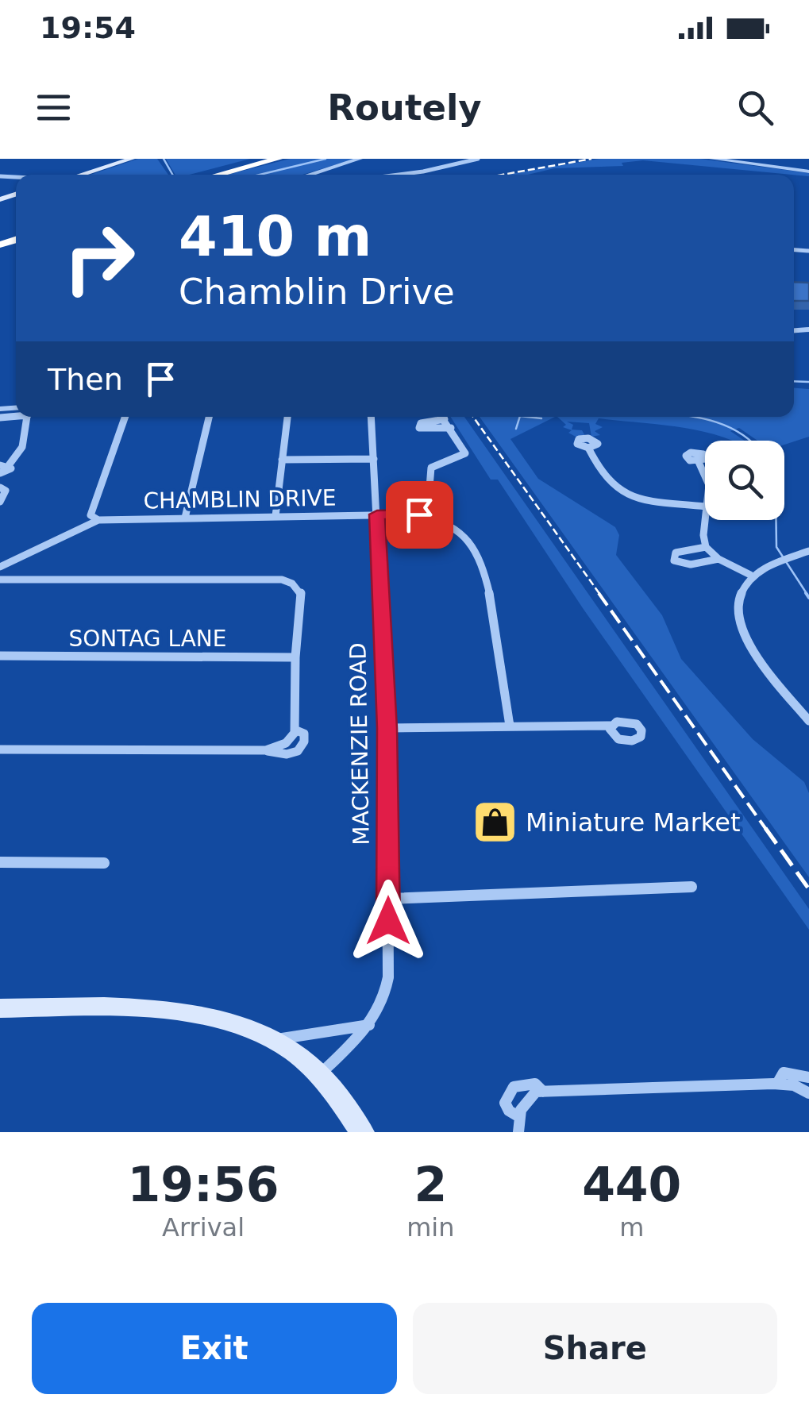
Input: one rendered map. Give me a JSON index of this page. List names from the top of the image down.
{
  "streets": {
    "street": ["CHAMBLIN DRIVE", "SONTAG LANE", "MACKENZIE ROAD"]
  },
  "crossings": [
    ["CHAMBLIN DRIVE", "MACKENZIE ROAD"]
  ],
  "places": {
    "shop": ["Miniature Market"]
  },
  "page": {
    "status": "19:54",
    "header": "Routely",
    "turn": ["410 m", "Chamblin Drive"],
    "then": "Then",
    "eta": [
      "19:56",
      "Arrival",
      "2",
      "min",
      "440",
      "m"
    ],
    "buttons": ["Exit", "Share"]
  }
}
